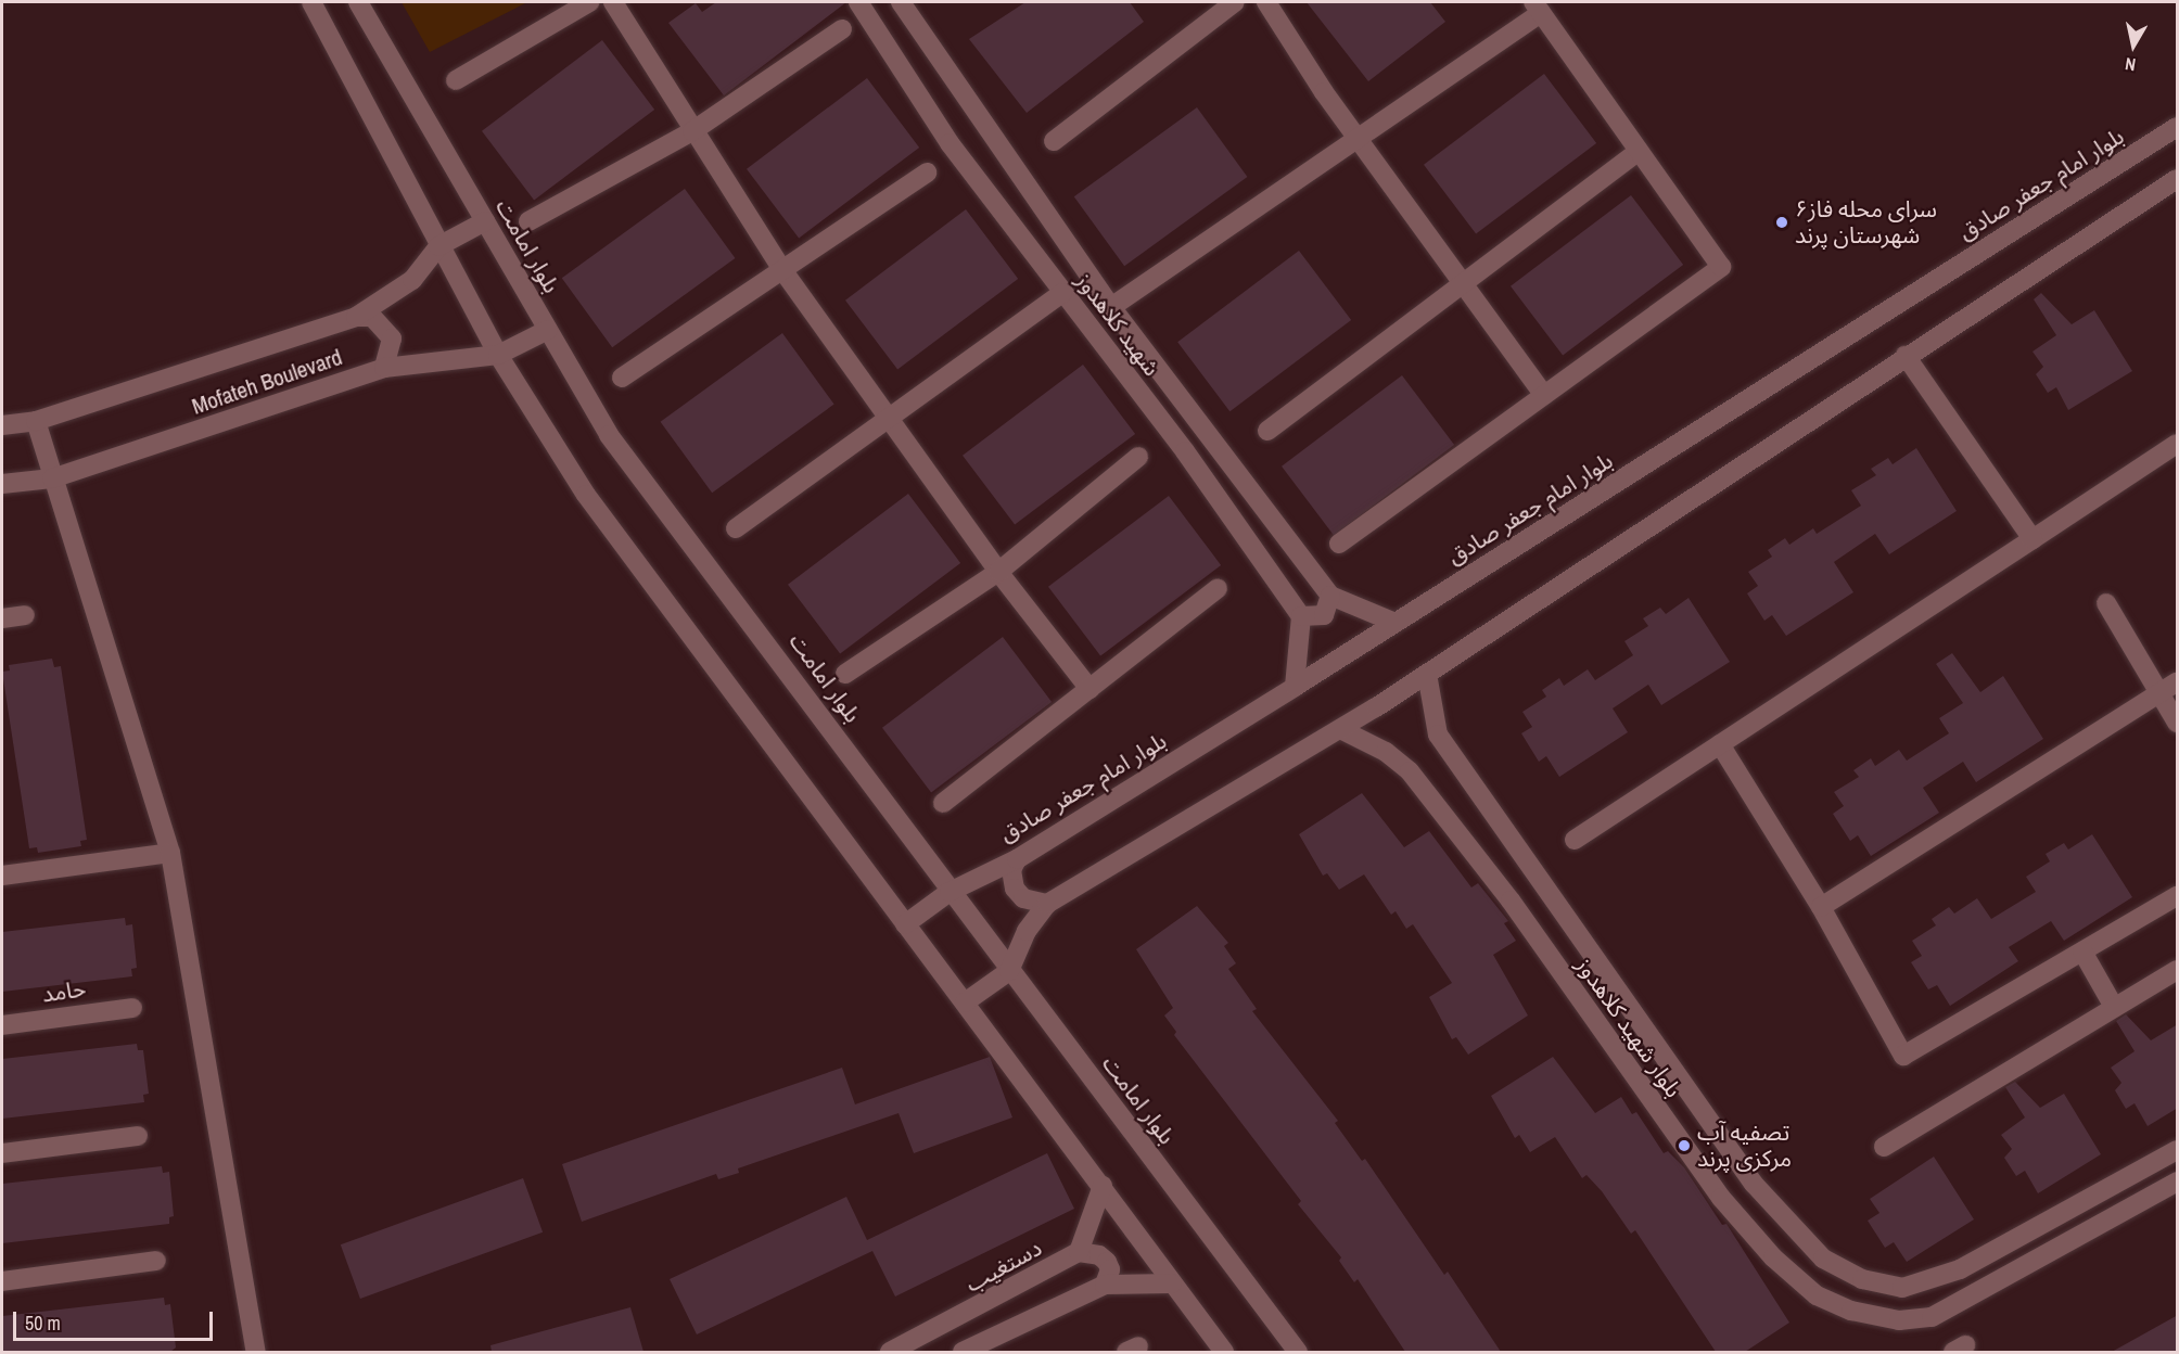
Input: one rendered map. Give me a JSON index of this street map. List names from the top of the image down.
{
  "streets": {
    "street": [
      "بلوار امام جعفر صادق",
      "بلوار امامت",
      "شهید کلاهدوز",
      "Mofateh Boulevard",
      "حامد",
      "بلوار شهید کلاهدوز",
      "دستغیب"
    ]
  },
  "crossings": [
    ["بلوار امام جعفر صادق", "بلوار امامت"],
    ["بلوار امامت", "Mofateh Boulevard"]
  ],
  "places": ["سرای محله فاز۶ شهرستان پرند", "تصفیه آب مرکزی پرند"],
  "scale_bar": "50 m",
  "north": "bottom"
}
